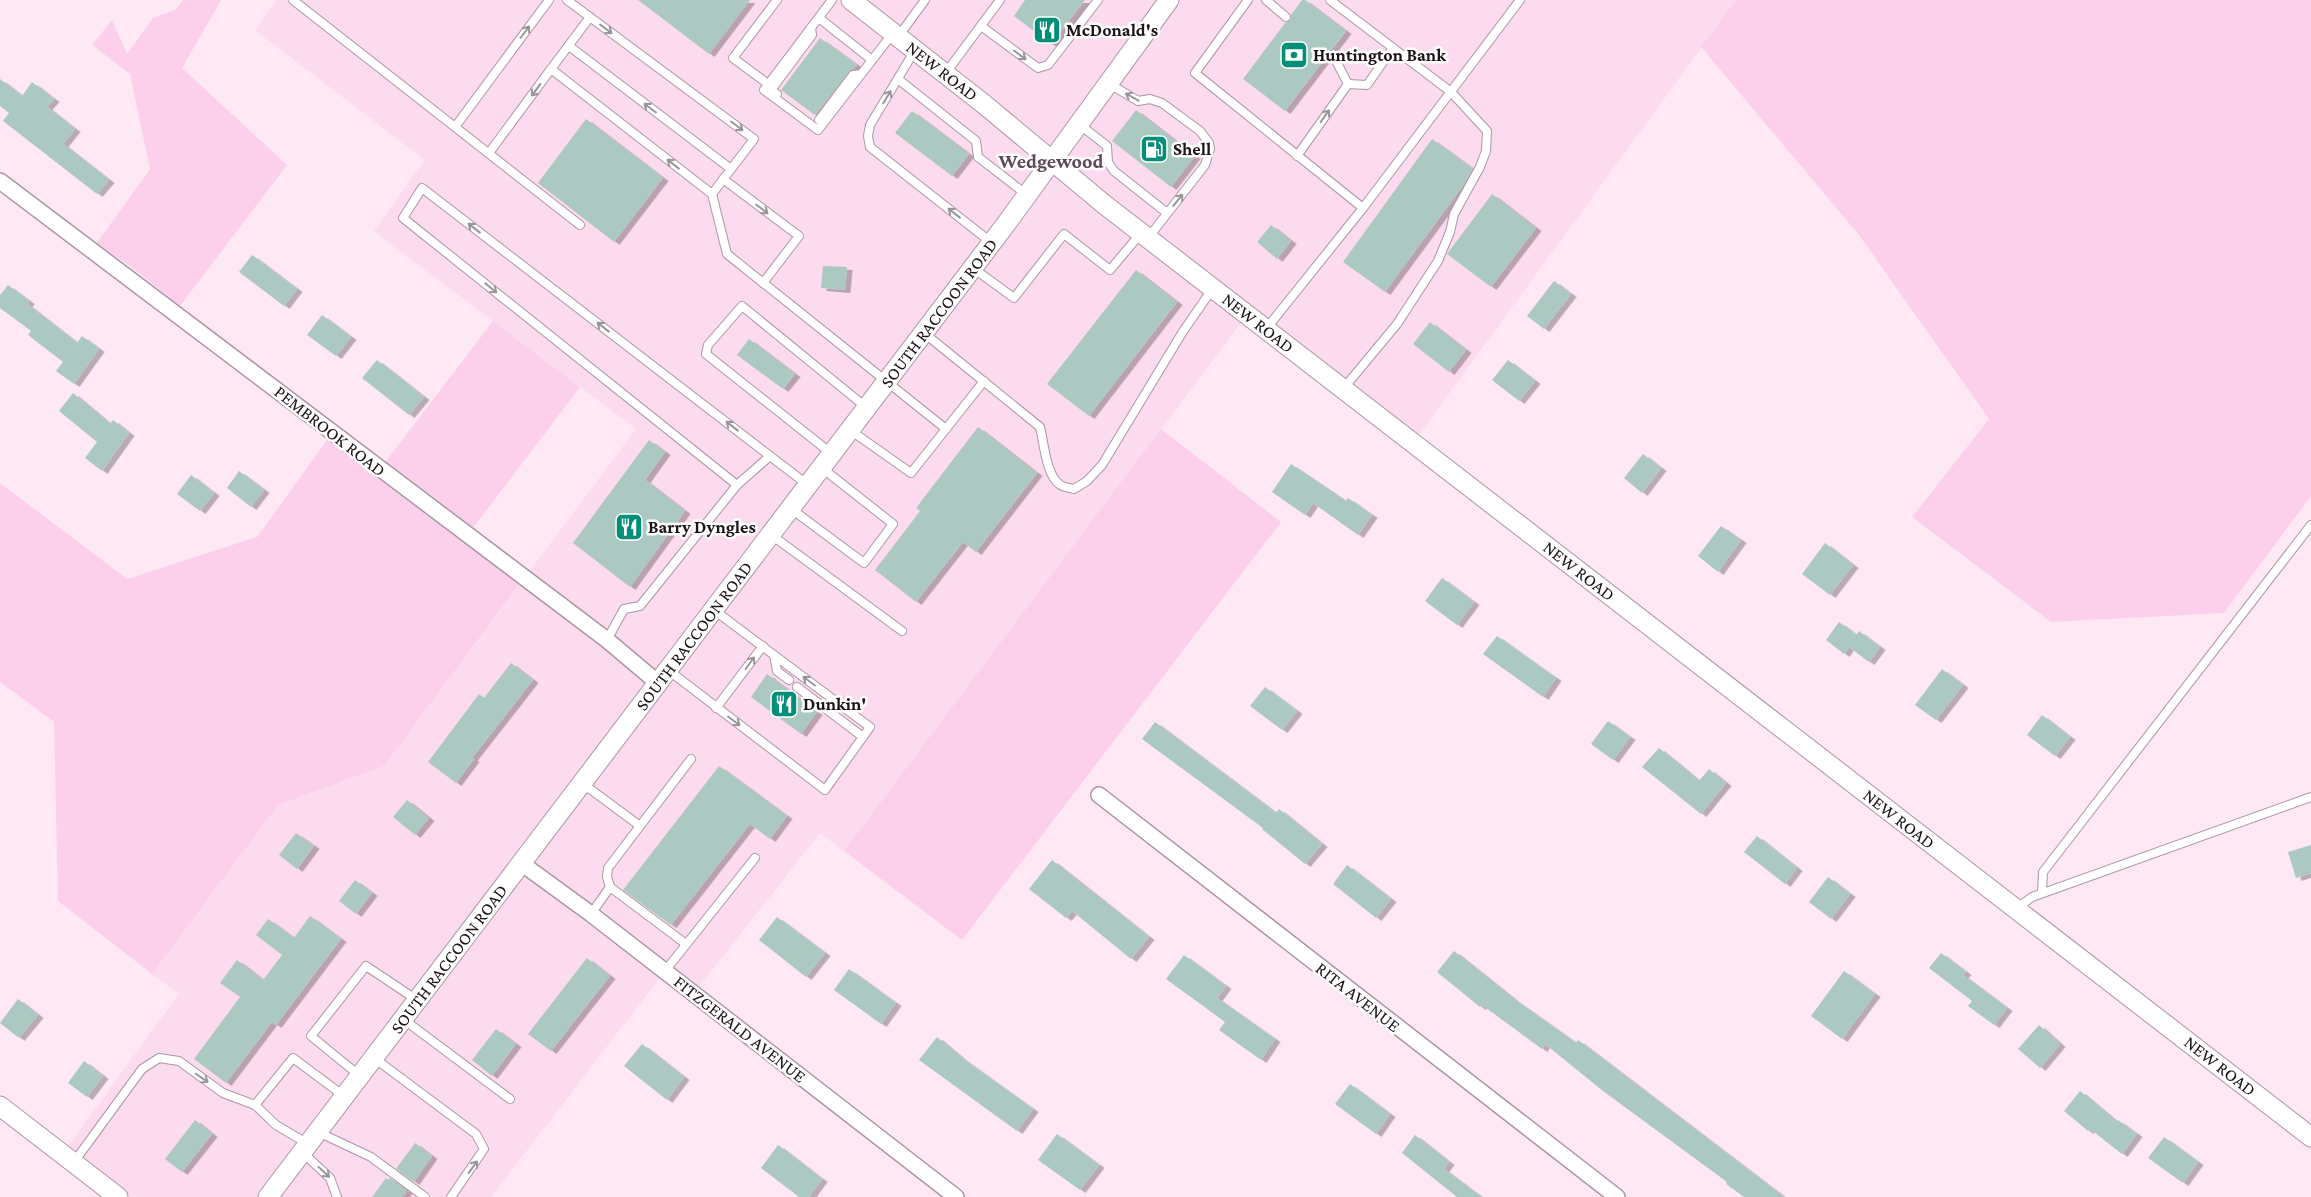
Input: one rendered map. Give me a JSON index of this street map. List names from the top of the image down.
{
  "streets": {
    "street": [
      "NEW ROAD",
      "SOUTH RACCOON ROAD",
      "PEMBROOK ROAD",
      "RITA AVENUE",
      "FITZGERALD AVENUE"
    ]
  },
  "crossings": [
    ["NEW ROAD", "SOUTH RACCOON ROAD"],
    ["SOUTH RACCOON ROAD", "PEMBROOK ROAD"],
    ["SOUTH RACCOON ROAD", "FITZGERALD AVENUE"]
  ],
  "districts": ["Wedgewood"],
  "places": {
    "restaurant": ["McDonald's", "Barry Dyngles", "Dunkin'"],
    "bank": ["Huntington Bank"],
    "fuel station": ["Shell"]
  }
}
